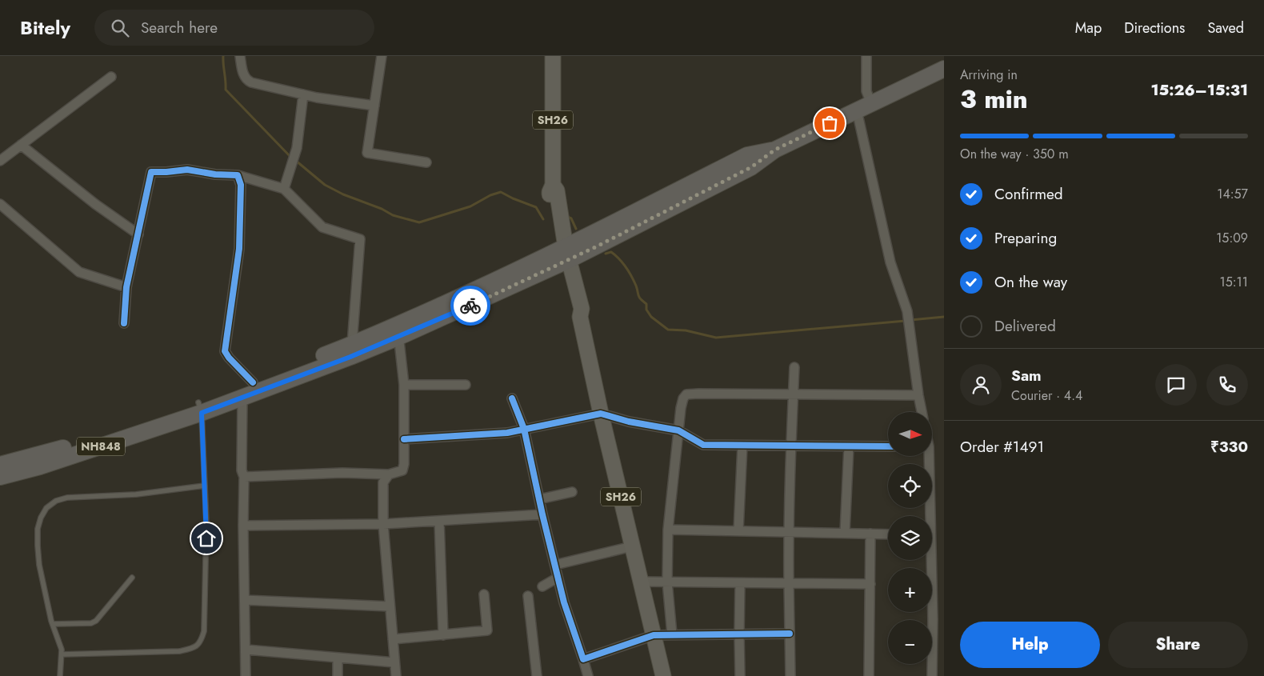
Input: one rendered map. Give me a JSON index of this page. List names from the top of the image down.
{
  "streets": {
    "highway": ["NH848"],
    "main road": ["SH26"]
  },
  "crossings": [
    ["SH26", "NH848"]
  ],
  "north": "right",
  "page": {
    "header": "Bitely",
    "search": "Search here",
    "nav": ["Map", "Directions", "Saved"],
    "heading": ["3 min", "Arriving in", "15:26–15:31"],
    "panel": [
      "Sam",
      "Courier · 4.4",
      "Order #1491",
      "₹330"
    ],
    "bar": "On the way · 350 m",
    "list": [
      ["Confirmed", "14:57"],
      ["Preparing", "15:09"],
      ["On the way", "15:11"],
      "Delivered"
    ],
    "map_buttons": ["+", "−"],
    "buttons": ["Help", "Share"]
  }
}
